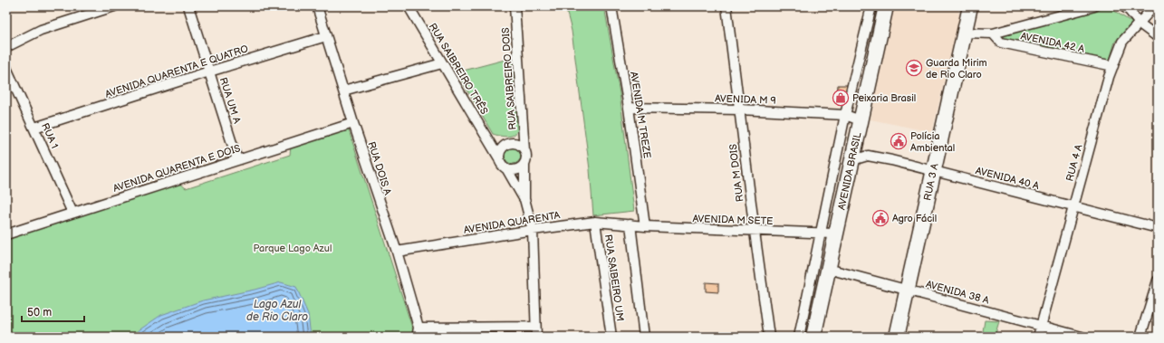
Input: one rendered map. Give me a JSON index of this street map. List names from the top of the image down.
{
  "streets": {
    "main road": ["AVENIDA BRASIL", "RUA 3 A"],
    "street": [
      "AVENIDA 42 A",
      "RUA SAIBREIRO TRÊS",
      "AVENIDA QUARENTA E QUATRO",
      "RUA SAIBREIRO DOIS",
      "AVENIDA M 9",
      "RUA UM A",
      "AVENIDA M TREZE",
      "RUA 1",
      "RUA 4 A",
      "AVENIDA QUARENTA E DOIS",
      "RUA DOIS A",
      "RUA M DOIS",
      "AVENIDA 40 A",
      "AVENIDA M SETE",
      "AVENIDA QUARENTA",
      "RUA SAIBEIRO UM",
      "AVENIDA 38 A"
    ]
  },
  "crossings": [
    ["AVENIDA 42 A", "RUA 4 A"],
    ["AVENIDA 42 A", "RUA 3 A"],
    ["RUA SAIBREIRO TRÊS", "RUA SAIBREIRO DOIS"],
    ["AVENIDA QUARENTA E QUATRO", "RUA UM A"],
    ["AVENIDA QUARENTA E QUATRO", "RUA 1"],
    ["AVENIDA QUARENTA E QUATRO", "RUA DOIS A"],
    ["AVENIDA M 9", "AVENIDA M TREZE"],
    ["AVENIDA M 9", "AVENIDA BRASIL"],
    ["AVENIDA M 9", "RUA M DOIS"],
    ["RUA UM A", "AVENIDA QUARENTA E DOIS"],
    ["AVENIDA M TREZE", "AVENIDA M SETE"],
    ["RUA 1", "AVENIDA QUARENTA E DOIS"],
    ["RUA 4 A", "AVENIDA 40 A"],
    ["RUA 4 A", "AVENIDA 38 A"],
    ["AVENIDA QUARENTA E DOIS", "RUA DOIS A"],
    ["RUA DOIS A", "AVENIDA QUARENTA"],
    ["AVENIDA BRASIL", "AVENIDA 40 A"],
    ["AVENIDA BRASIL", "AVENIDA M SETE"],
    ["AVENIDA BRASIL", "AVENIDA 38 A"],
    ["RUA M DOIS", "AVENIDA M SETE"],
    ["AVENIDA 40 A", "RUA 3 A"],
    ["RUA 3 A", "AVENIDA 38 A"],
    ["AVENIDA M SETE", "AVENIDA QUARENTA"],
    ["AVENIDA QUARENTA", "RUA SAIBEIRO UM"]
  ],
  "water": ["Lago Azul de Rio Claro"],
  "parks": ["Parque Lago Azul"],
  "places": {
    "school or university": ["Guarda Mirim de Rio Claro"],
    "shop": ["Peixaria Brasil"],
    "public building": ["Polícia Ambiental", "Agro Fácil"]
  },
  "scale_bar": "50 m"
}
